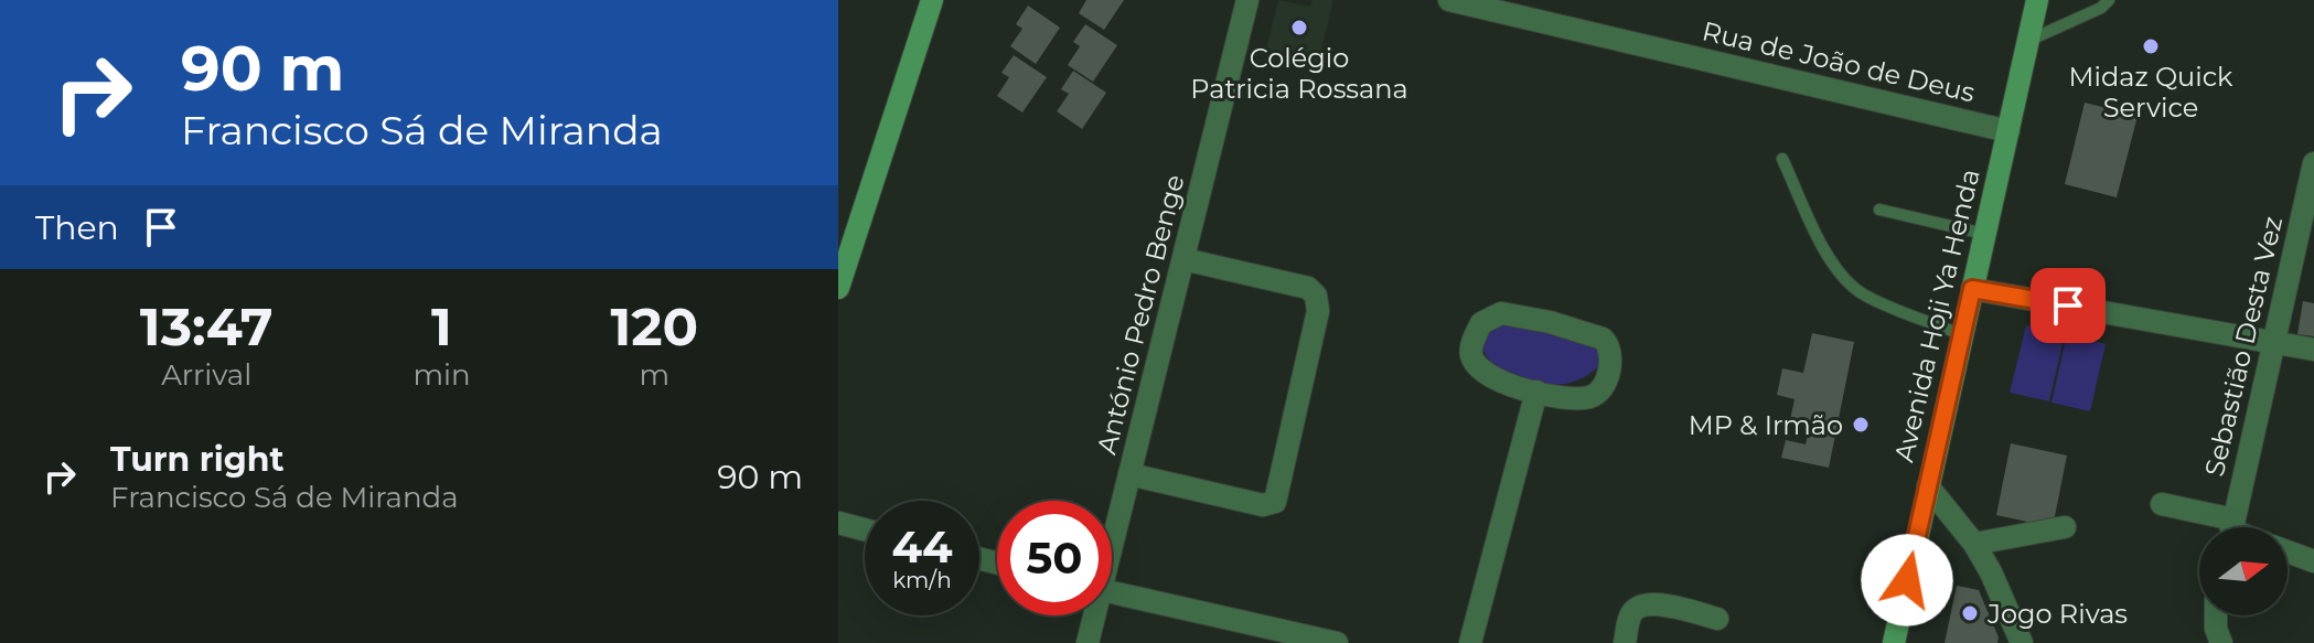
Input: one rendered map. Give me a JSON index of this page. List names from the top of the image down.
{
  "streets": {
    "main road": ["Avenida Hoji Ya Henda"],
    "street": ["Rua de João de Deus", "António Pedro Benge", "Sebastião Desta Vez"]
  },
  "crossings": [
    ["Rua de João de Deus", "Avenida Hoji Ya Henda"]
  ],
  "places": [
    "Colégio Patricia Rossana",
    "Midaz Quick Service",
    "MP & Irmão",
    "Jogo Rivas"
  ],
  "north": "right",
  "page": {
    "turn": ["90 m", "Francisco Sá de Miranda"],
    "then": "Then",
    "eta": [
      "13:47",
      "Arrival",
      "1",
      "min",
      "120",
      "m"
    ],
    "list": [
      {
        "name": "Turn right",
        "note": "Francisco Sá de Miranda",
        "value": "90 m"
      }
    ],
    "speed": "44 km/h",
    "limit": "50"
  }
}
